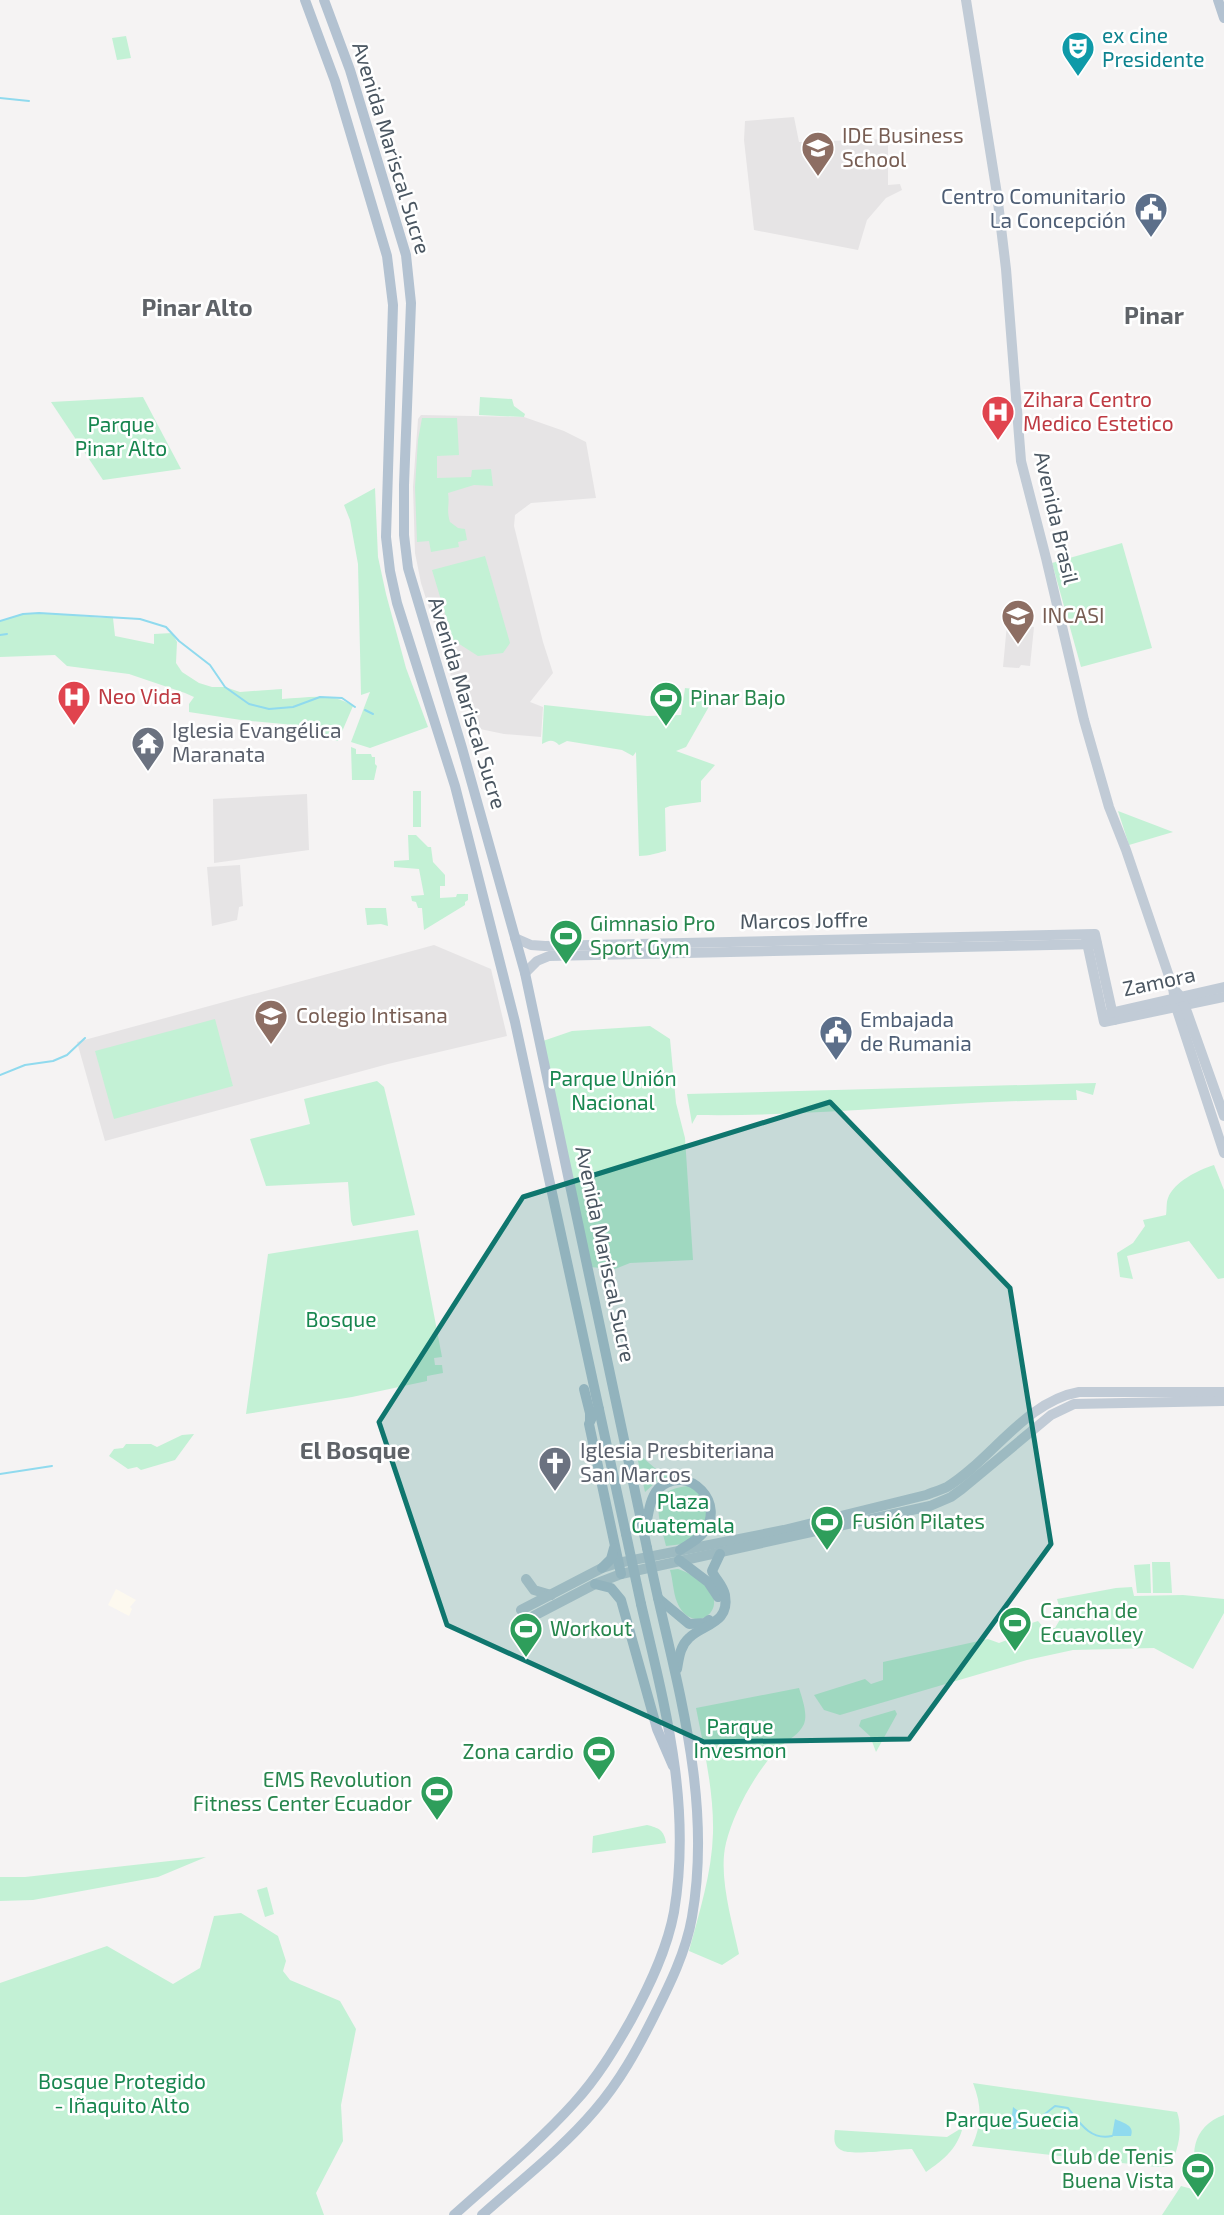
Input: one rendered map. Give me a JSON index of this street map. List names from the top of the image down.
{
  "streets": {
    "main road": ["Avenida Mariscal Sucre"],
    "street": ["Avenida Brasil", "Marcos Joffre", "Zamora"]
  },
  "crossings": [
    ["Avenida Mariscal Sucre", "Marcos Joffre"],
    ["Avenida Brasil", "Zamora"],
    ["Marcos Joffre", "Zamora"]
  ],
  "districts": ["Pinar Alto", "Pinar", "El Bosque"],
  "parks": [
    "Parque Pinar Alto",
    "Parque Unión Nacional",
    "Bosque",
    "Plaza Guatemala",
    "Parque Invesmon",
    "Bosque Protegido - Iñaquito Alto",
    "Parque Suecia"
  ],
  "places": {
    "theatre": ["ex cine Presidente"],
    "school or university": ["IDE Business School", "INCASI", "Colegio Intisana"],
    "public building": ["Centro Comunitario La Concepción", "Embajada de Rumania"],
    "hospital": ["Zihara Centro Medico Estetico", "Neo Vida"],
    "sports": [
      "Pinar Bajo",
      "Gimnasio Pro Sport Gym",
      "Fusión Pilates",
      "Cancha de Ecuavolley",
      "Workout",
      "Zona cardio",
      "EMS Revolution Fitness Center Ecuador",
      "Club de Tenis Buena Vista"
    ],
    "temple": ["Iglesia Evangélica Maranata"],
    "church": ["Iglesia Presbiteriana San Marcos"]
  }
}
